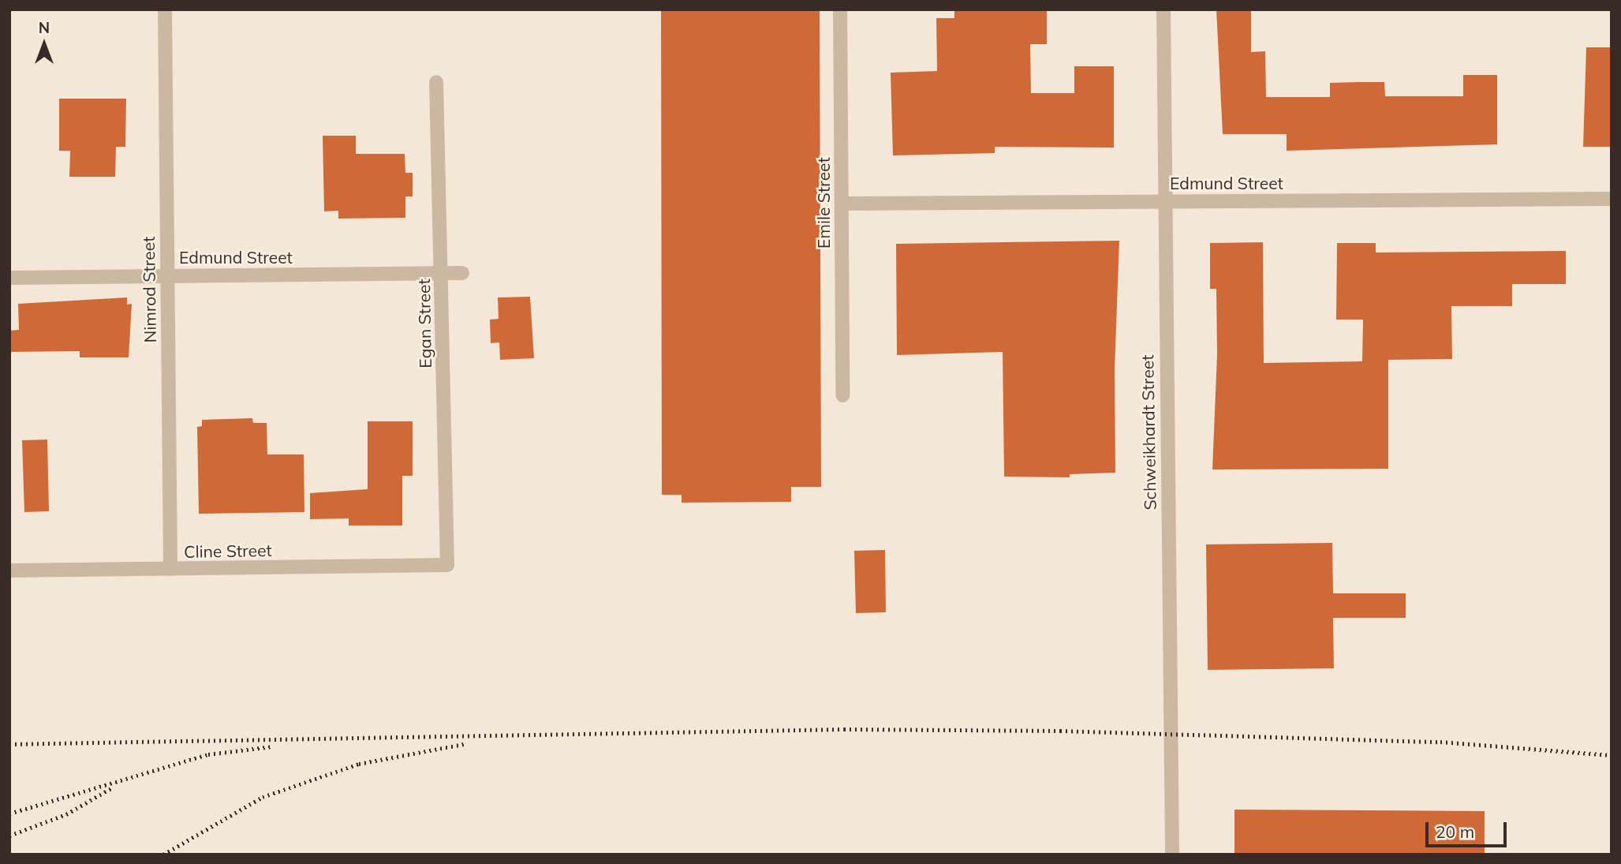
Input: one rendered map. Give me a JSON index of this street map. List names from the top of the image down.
{
  "streets": {
    "street": [
      "Edmund Street",
      "Emile Street",
      "Nimrod Street",
      "Egan Street",
      "Schweikhardt Street",
      "Cline Street"
    ]
  },
  "crossings": [
    ["Edmund Street", "Emile Street"],
    ["Edmund Street", "Nimrod Street"],
    ["Edmund Street", "Egan Street"],
    ["Edmund Street", "Schweikhardt Street"],
    ["Nimrod Street", "Cline Street"],
    ["Egan Street", "Cline Street"]
  ],
  "scale_bar": "20 m",
  "north": "top"
}
